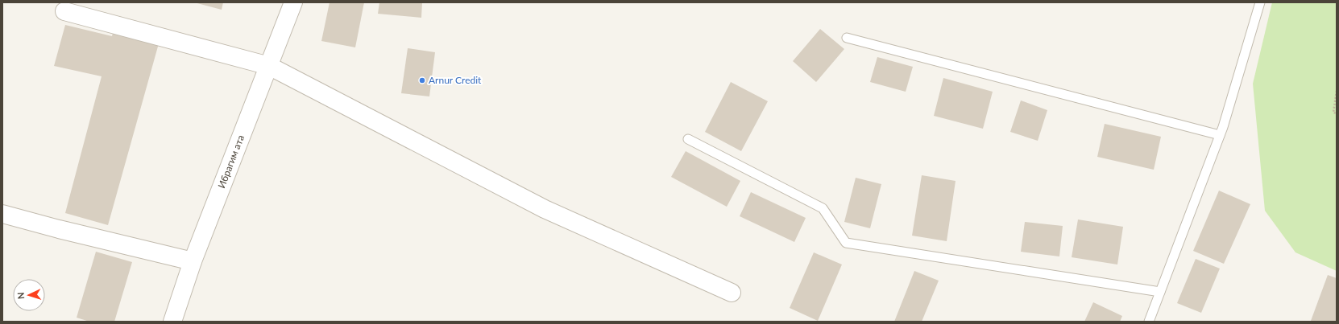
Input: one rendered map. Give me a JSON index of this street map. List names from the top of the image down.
{
  "streets": {
    "street": ["Ибрагим ата"]
  },
  "places": ["Arnur Credit"],
  "north": "left"
}
